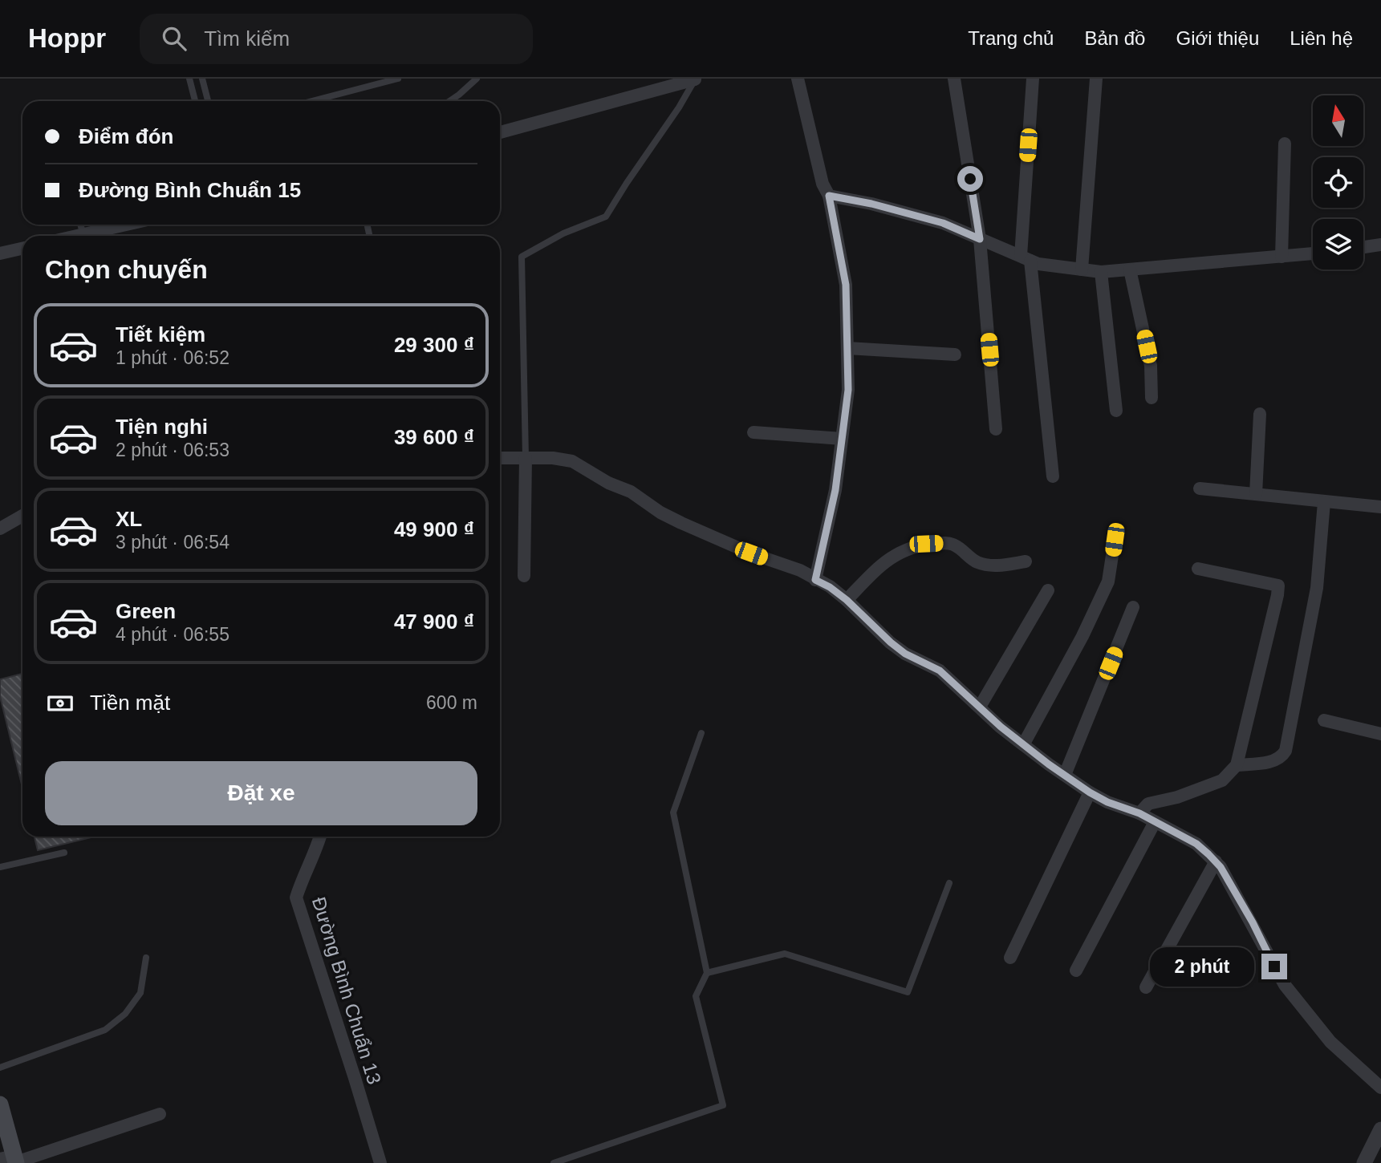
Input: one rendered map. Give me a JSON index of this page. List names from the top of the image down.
{
  "streets": {
    "street": ["Đường Bình Chuẩn 13"]
  },
  "north": "top",
  "page": {
    "header": "Hoppr",
    "search": "Tìm kiếm",
    "nav": [
      "Trang chủ",
      "Bản đồ",
      "Giới thiệu",
      "Liên hệ"
    ],
    "banner": ["Điểm đón", "Đường Bình Chuẩn 15"],
    "heading": "Chọn chuyến",
    "list": [
      {
        "name": "Tiết kiệm",
        "note": "1 phút · 06:52",
        "value": "29 300 ₫"
      },
      {
        "name": "Tiện nghi",
        "note": "2 phút · 06:53",
        "value": "39 600 ₫"
      },
      {
        "name": "XL",
        "note": "3 phút · 06:54",
        "value": "49 900 ₫"
      },
      {
        "name": "Green",
        "note": "4 phút · 06:55",
        "value": "47 900 ₫"
      }
    ],
    "pay": ["Tiền mặt", "600 m"],
    "buttons": "Đặt xe",
    "bubble": "2 phút"
  }
}
